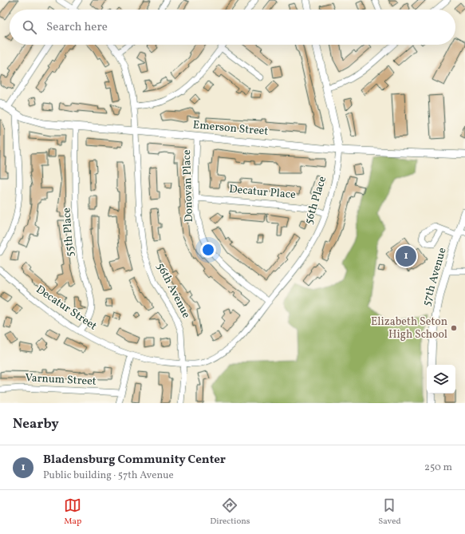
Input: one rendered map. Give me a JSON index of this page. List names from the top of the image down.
{
  "streets": {
    "street": [
      "Emerson Street",
      "Donovan Place",
      "Decatur Place",
      "56th Place",
      "55th Place",
      "57th Avenue",
      "56th Avenue",
      "Decatur Street",
      "Varnum Street"
    ]
  },
  "crossings": [
    ["Emerson Street", "Donovan Place"],
    ["Emerson Street", "56th Place"],
    ["Emerson Street", "55th Place"],
    ["Emerson Street", "56th Avenue"],
    ["Donovan Place", "Decatur Place"],
    ["Donovan Place", "56th Place"],
    ["Decatur Place", "56th Place"],
    ["56th Place", "56th Avenue"],
    ["56th Place", "Decatur Street"],
    ["55th Place", "Decatur Street"],
    ["56th Avenue", "Decatur Street"]
  ],
  "places": ["Elizabeth Seton High School"],
  "page": {
    "search": "Search here",
    "pins": "1",
    "heading": "Nearby",
    "list": [
      {
        "mark": "1",
        "name": "Bladensburg Community Center",
        "note": "Public building · 57th Avenue",
        "value": "250 m"
      }
    ],
    "nav": ["Map", "Directions", "Saved"]
  }
}
